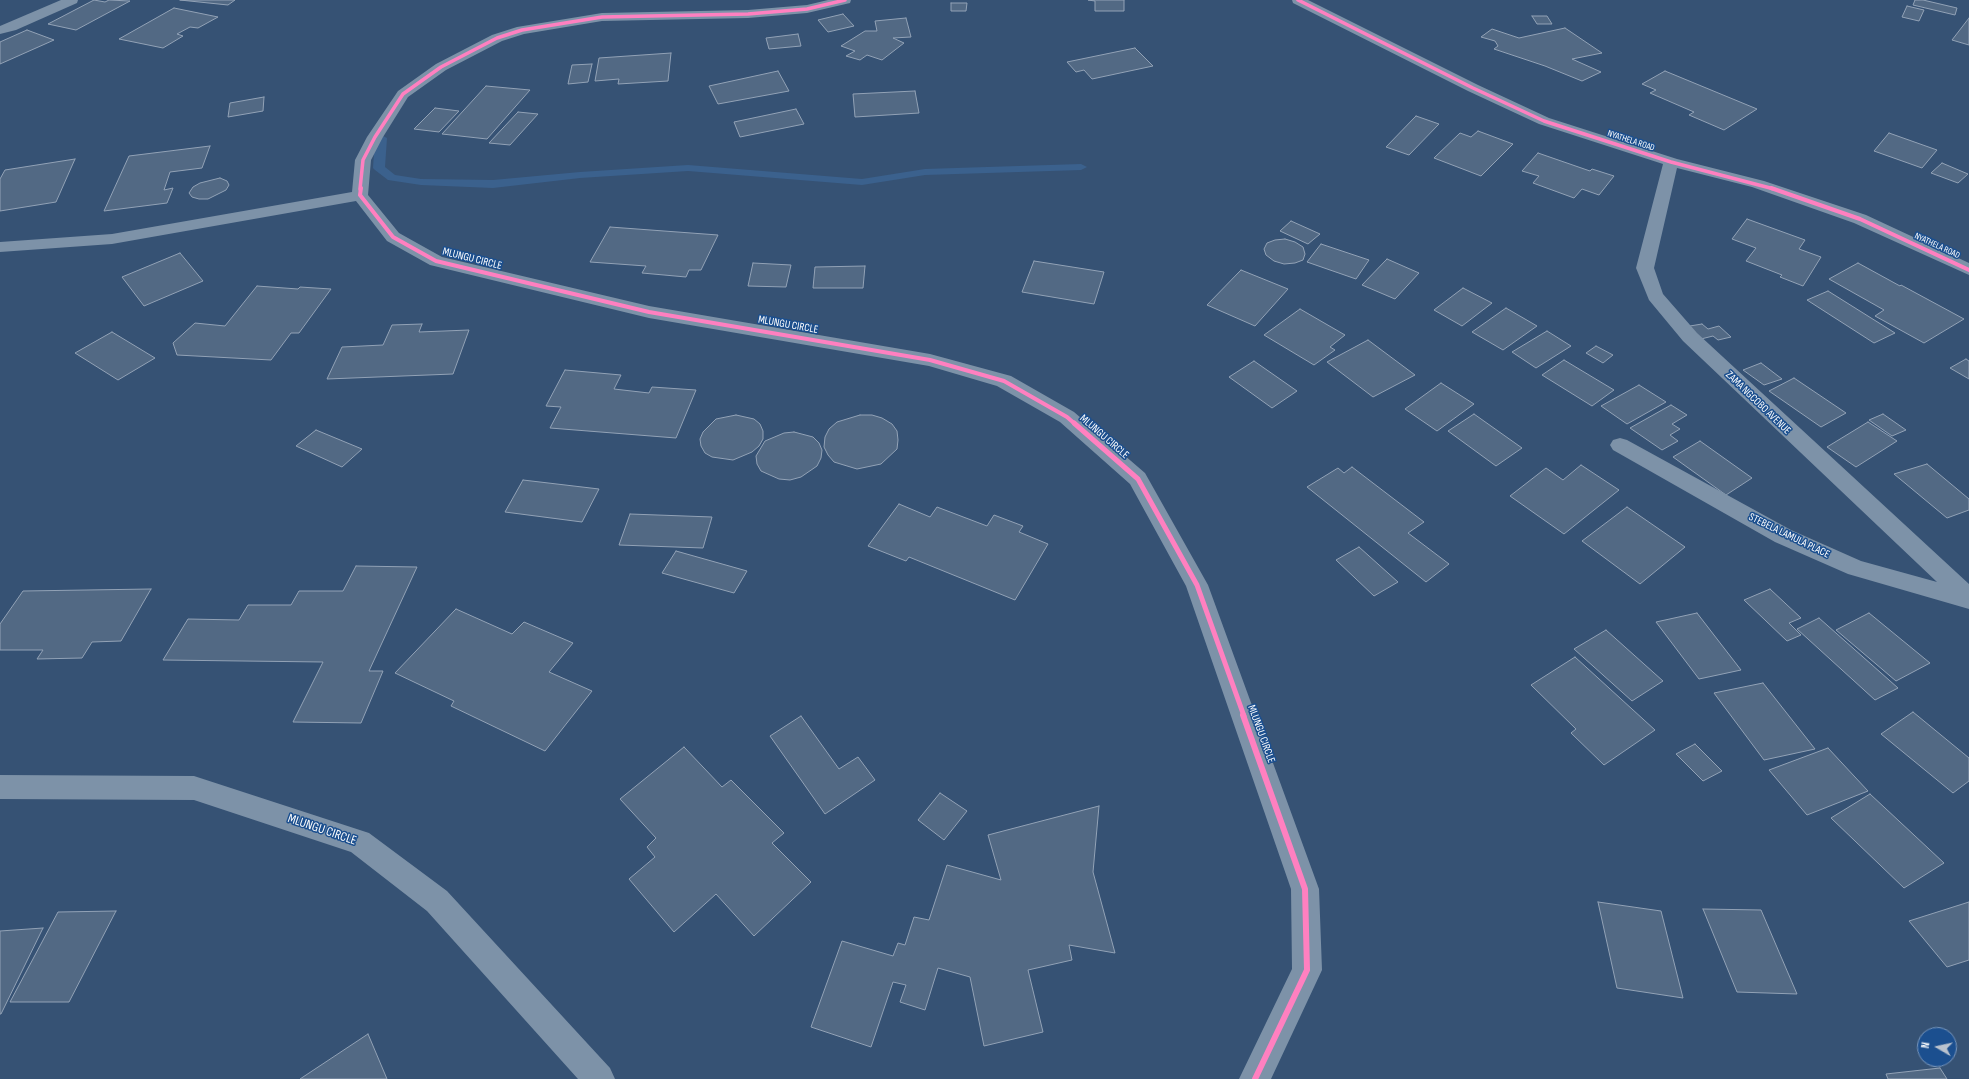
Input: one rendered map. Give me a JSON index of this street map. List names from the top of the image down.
{
  "streets": {
    "street": [
      "NYATHELA ROAD",
      "MLUNGU CIRCLE",
      "ZAMA NGCOBO AVENUE",
      "STEBELA LAMULA PLACE"
    ]
  },
  "crossings": [
    ["NYATHELA ROAD", "ZAMA NGCOBO AVENUE"],
    ["ZAMA NGCOBO AVENUE", "STEBELA LAMULA PLACE"]
  ],
  "north": "left"
}
